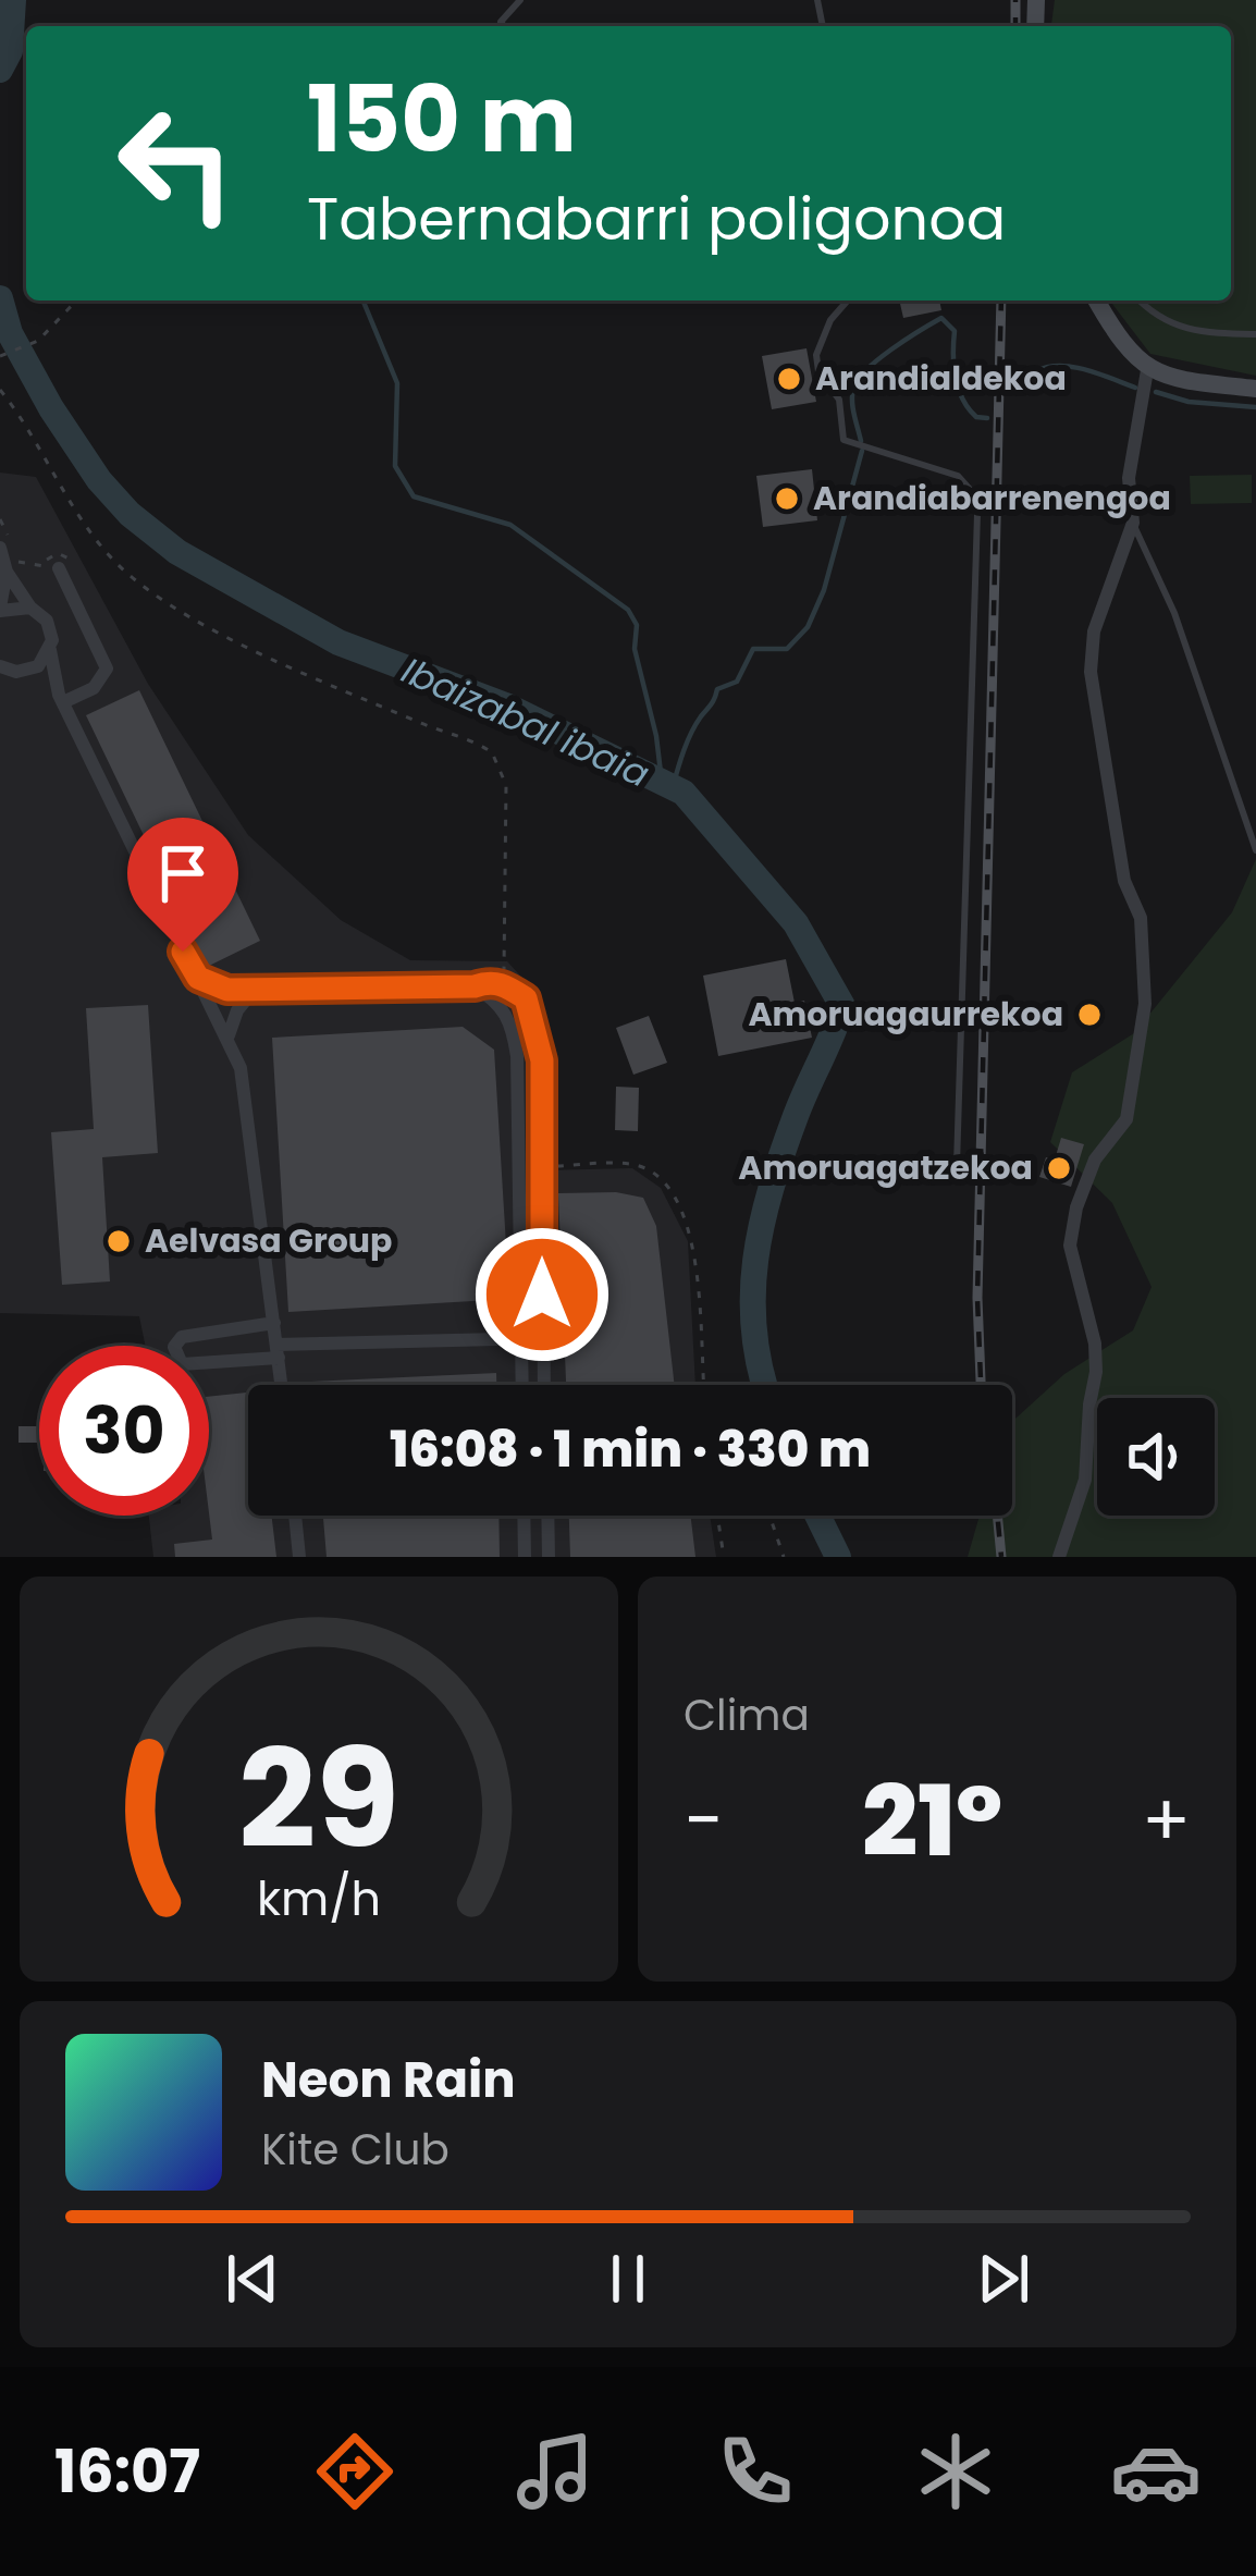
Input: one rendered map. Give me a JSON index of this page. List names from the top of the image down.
{
  "water": ["Ibaizabal ibaia"],
  "places": [
    "Arandialdekoa",
    "Arandiabarrenengoa",
    "Amoruagaurrekoa",
    "Amoruagatzekoa",
    "Aelvasa Group"
  ],
  "page": {
    "turn": ["150 m", "Tabernabarri poligonoa"],
    "limit": "30",
    "trip": "16:08 · 1 min · 330 m",
    "tile": "Clima",
    "heat": ["−", "21°", "+"],
    "song": ["Neon Rain", "Kite Club"],
    "tabs": "16:07",
    "gauge": ["29", "km/h"]
  }
}
